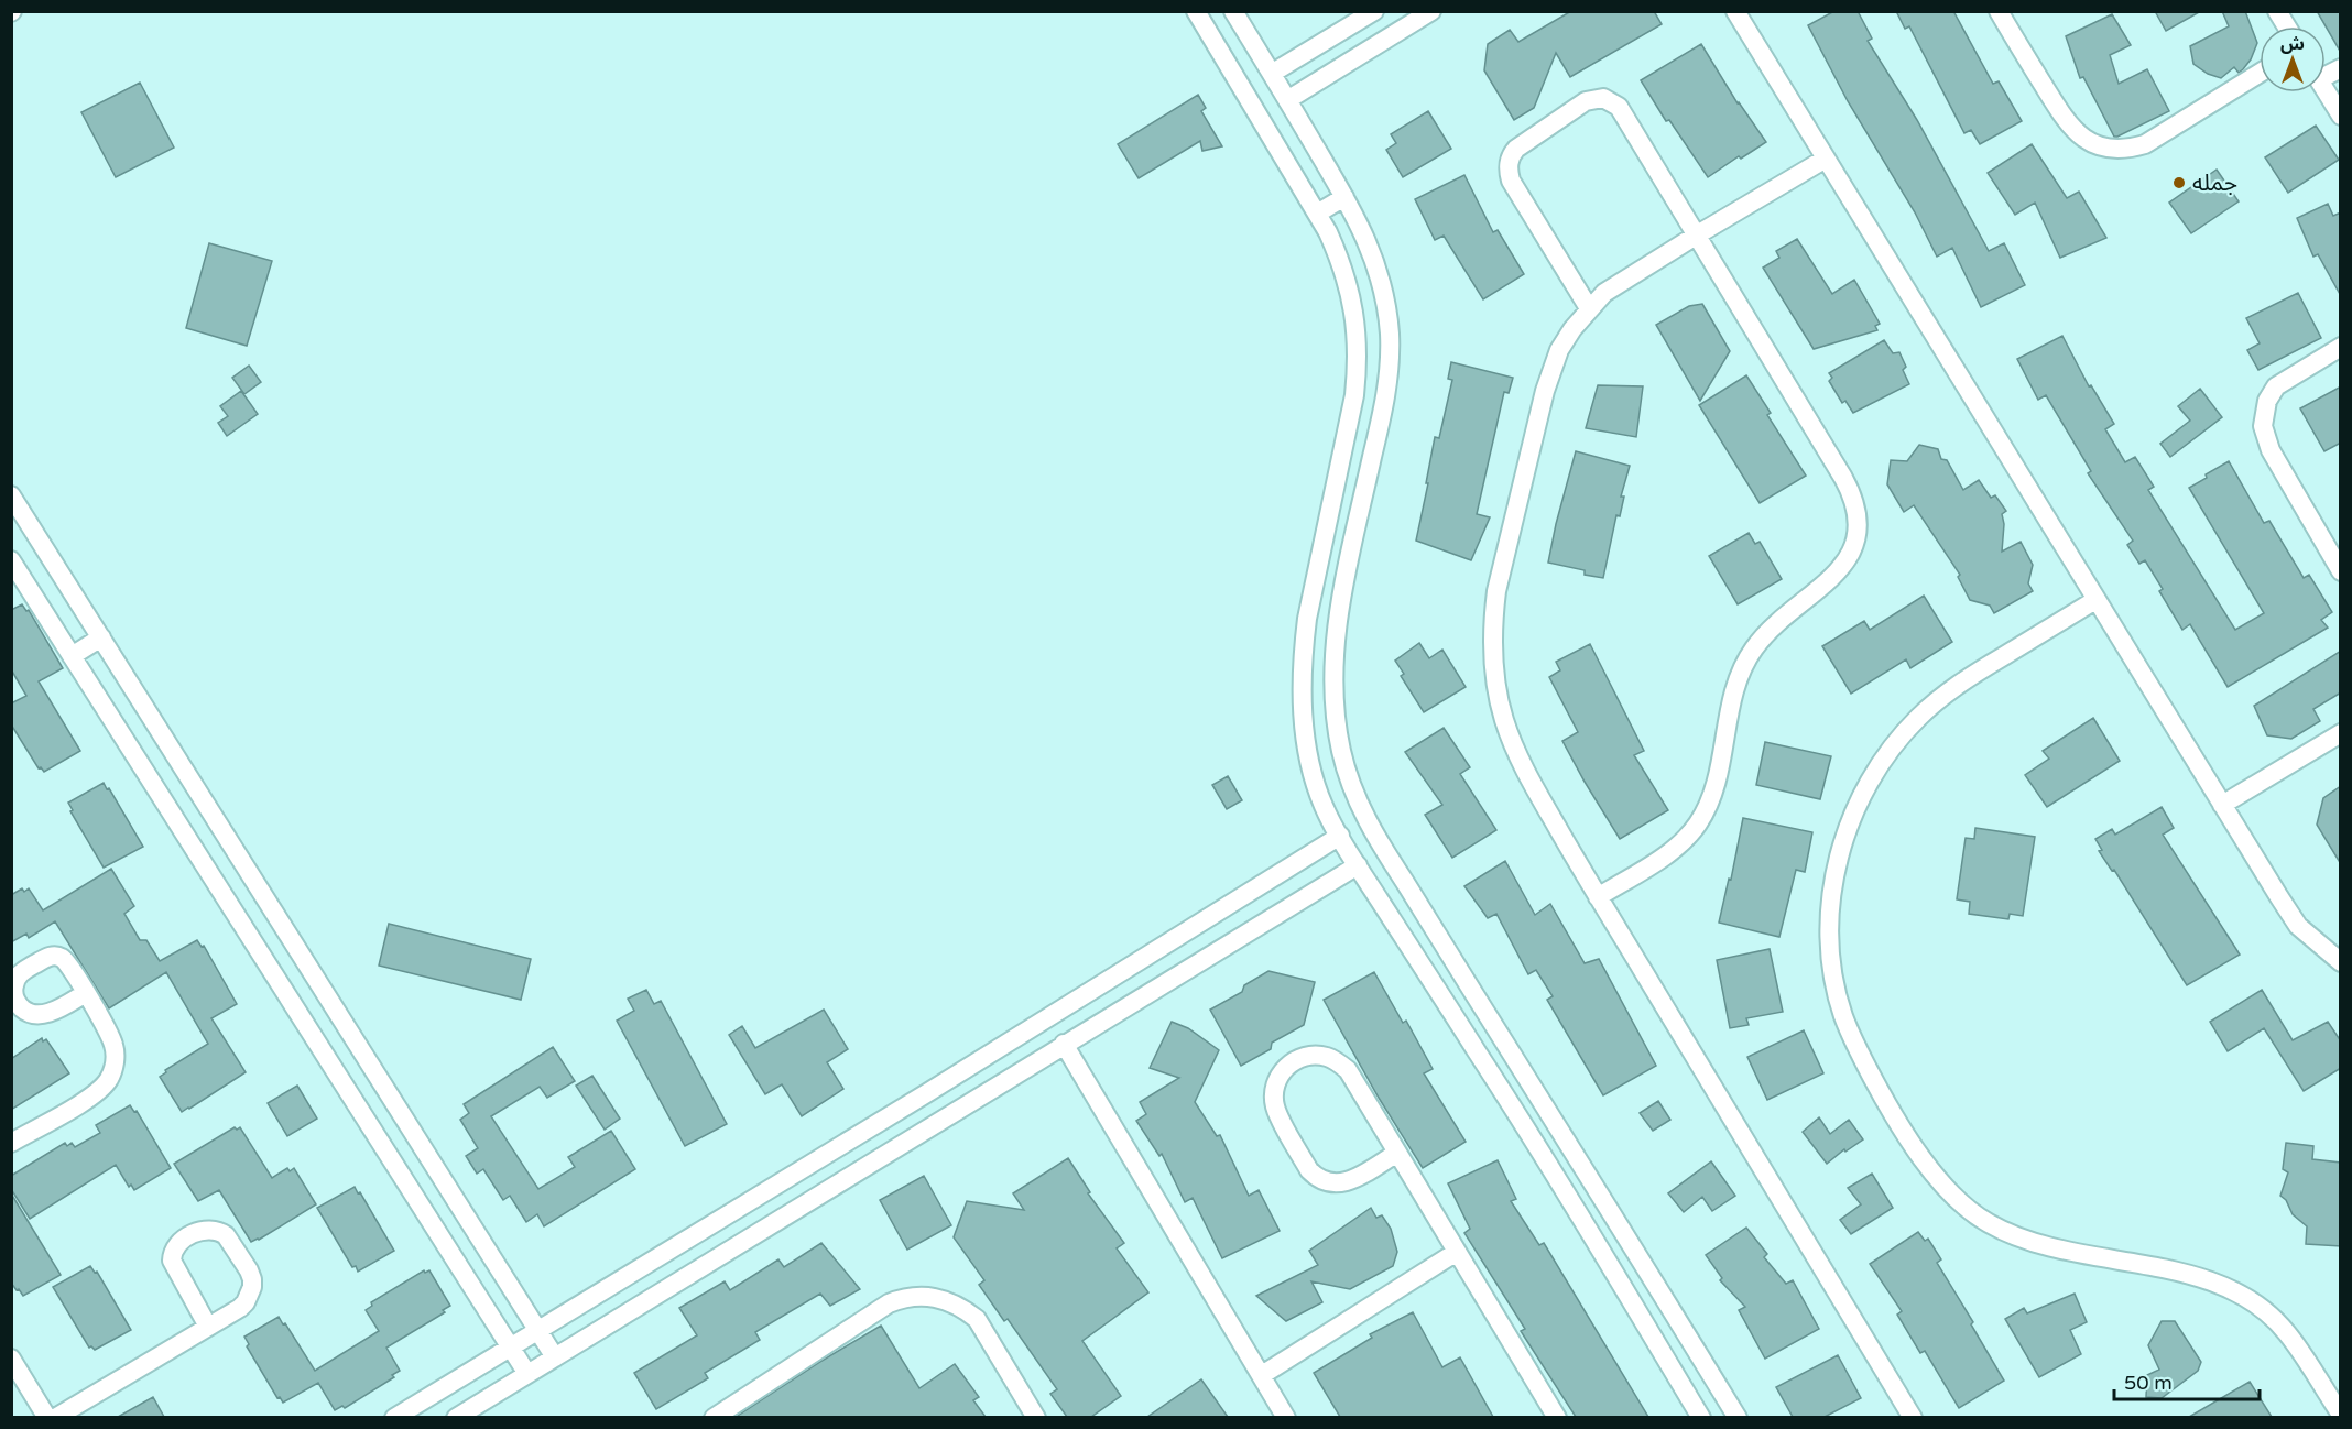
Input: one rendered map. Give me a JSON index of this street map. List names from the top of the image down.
{
  "places": ["جمله"],
  "scale_bar": "50 m",
  "north": "top"
}
